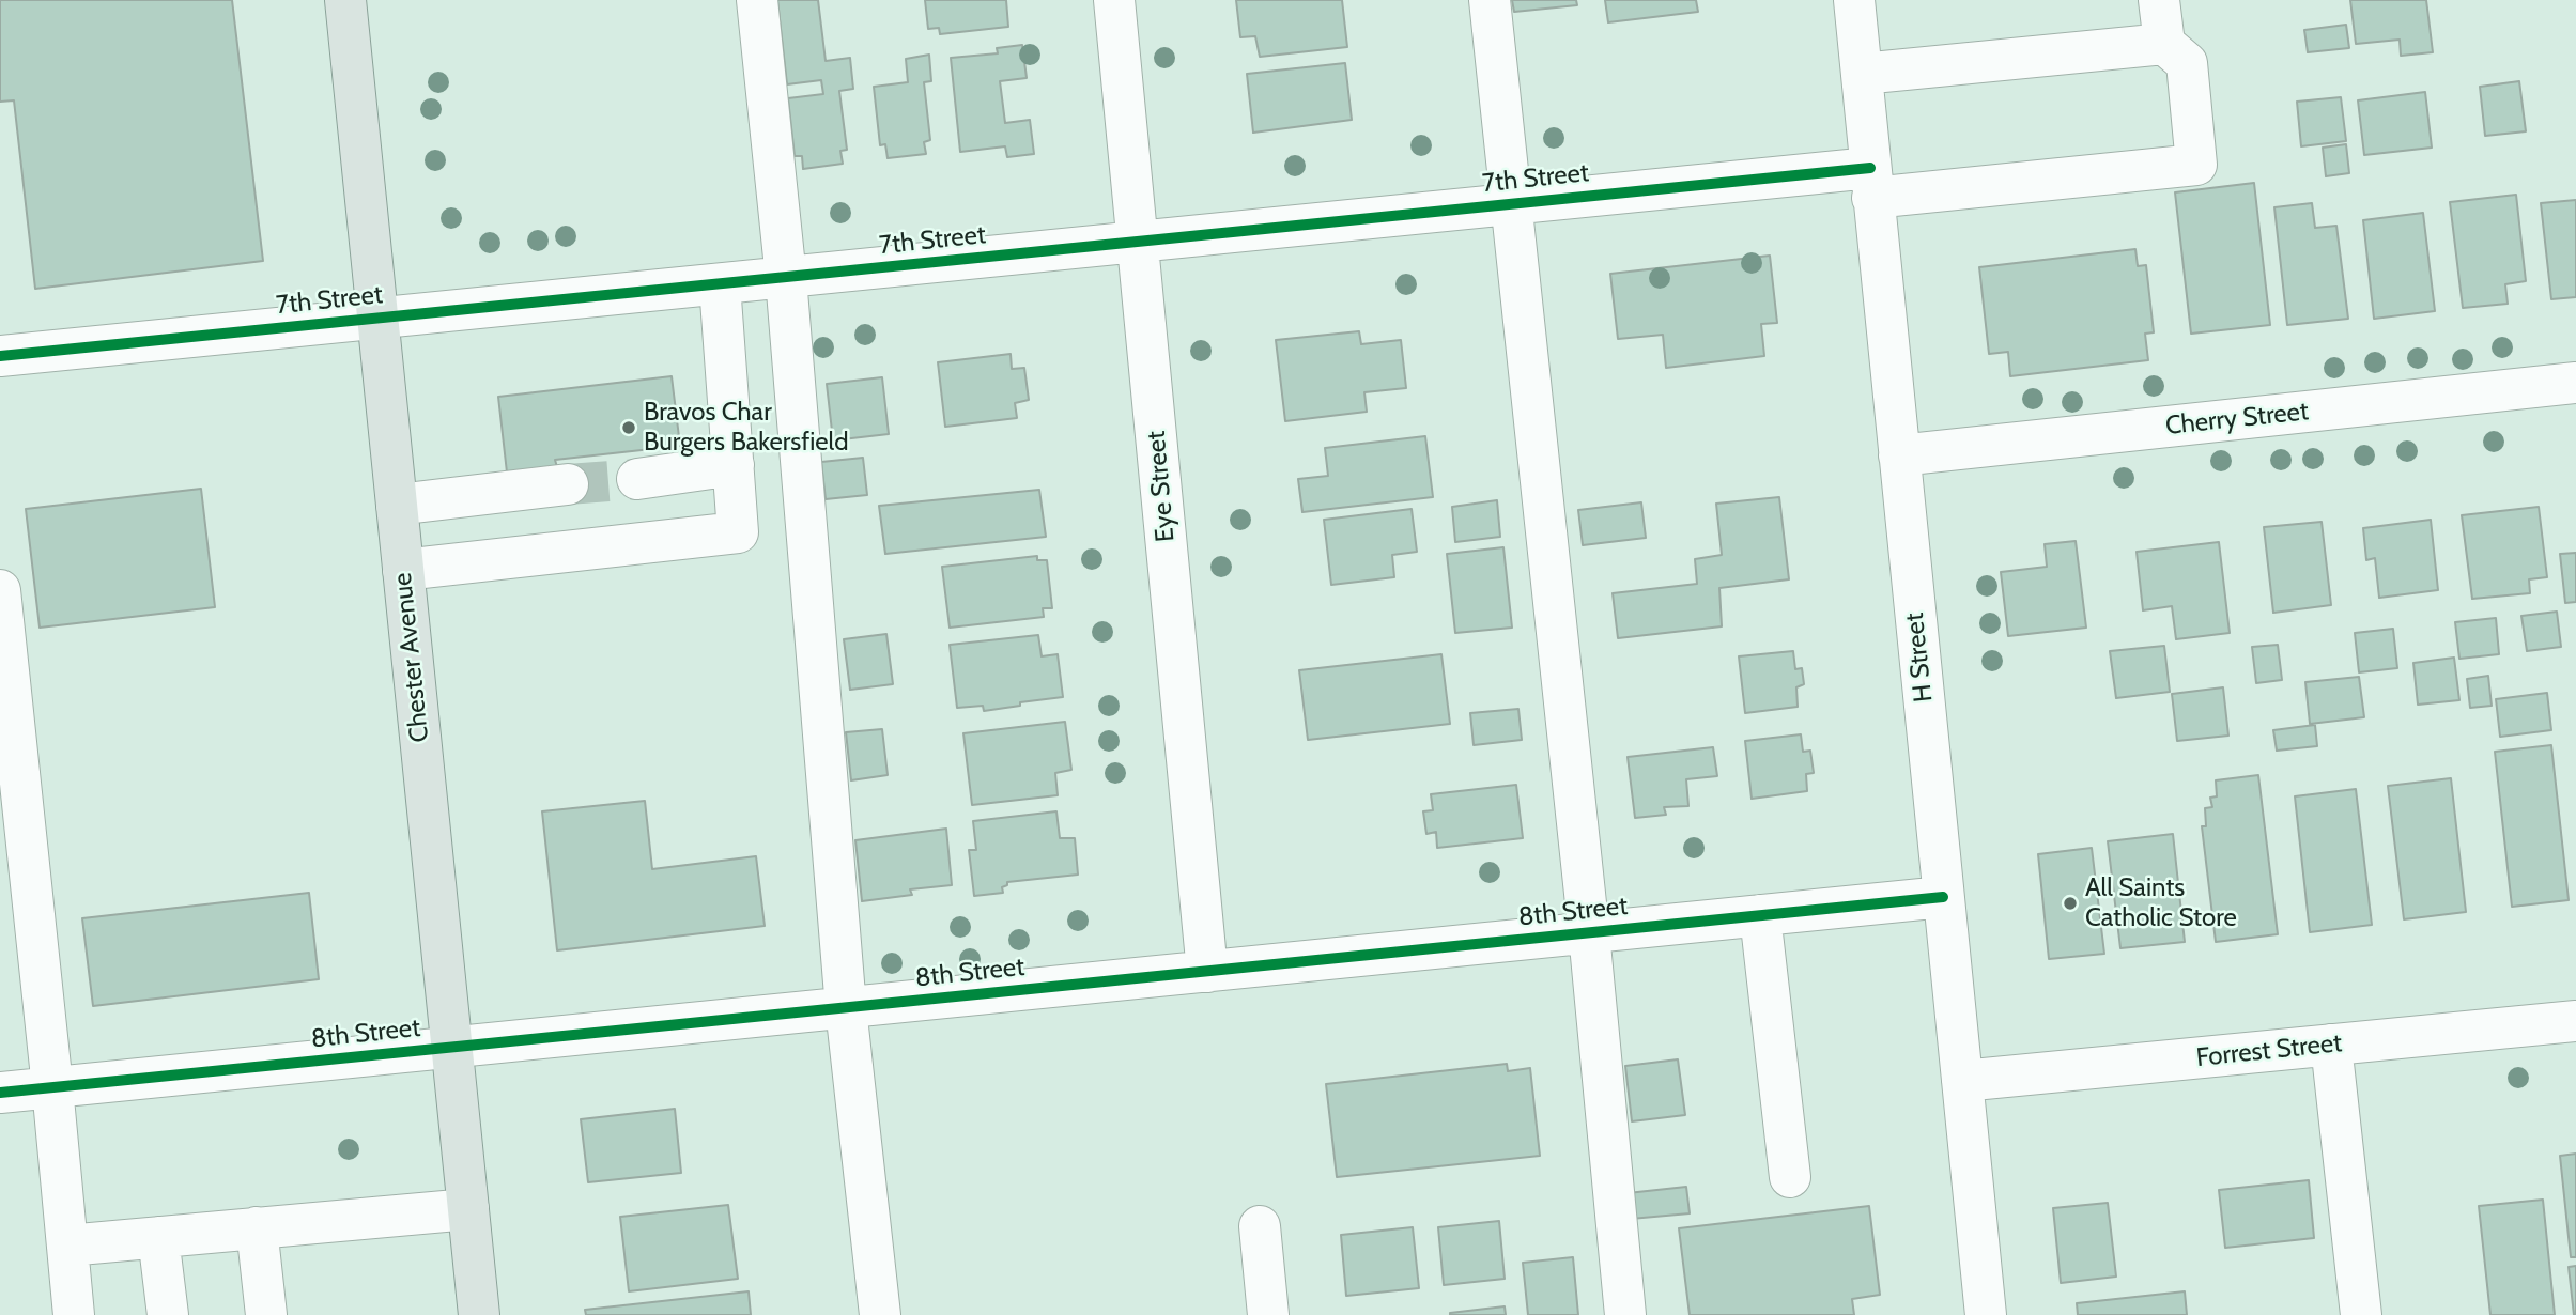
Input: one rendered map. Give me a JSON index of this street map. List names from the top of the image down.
{
  "streets": {
    "main road": ["Chester Avenue"],
    "street": [
      "7th Street",
      "Cherry Street",
      "Eye Street",
      "H Street",
      "8th Street",
      "Forrest Street"
    ]
  },
  "crossings": [
    ["7th Street", "Eye Street"],
    ["7th Street", "Chester Avenue"],
    ["7th Street", "H Street"],
    ["Cherry Street", "H Street"],
    ["Eye Street", "8th Street"],
    ["Chester Avenue", "8th Street"],
    ["H Street", "8th Street"],
    ["H Street", "Forrest Street"]
  ],
  "places": ["Bravos Char Burgers Bakersfield", "All Saints Catholic Store"]
}
